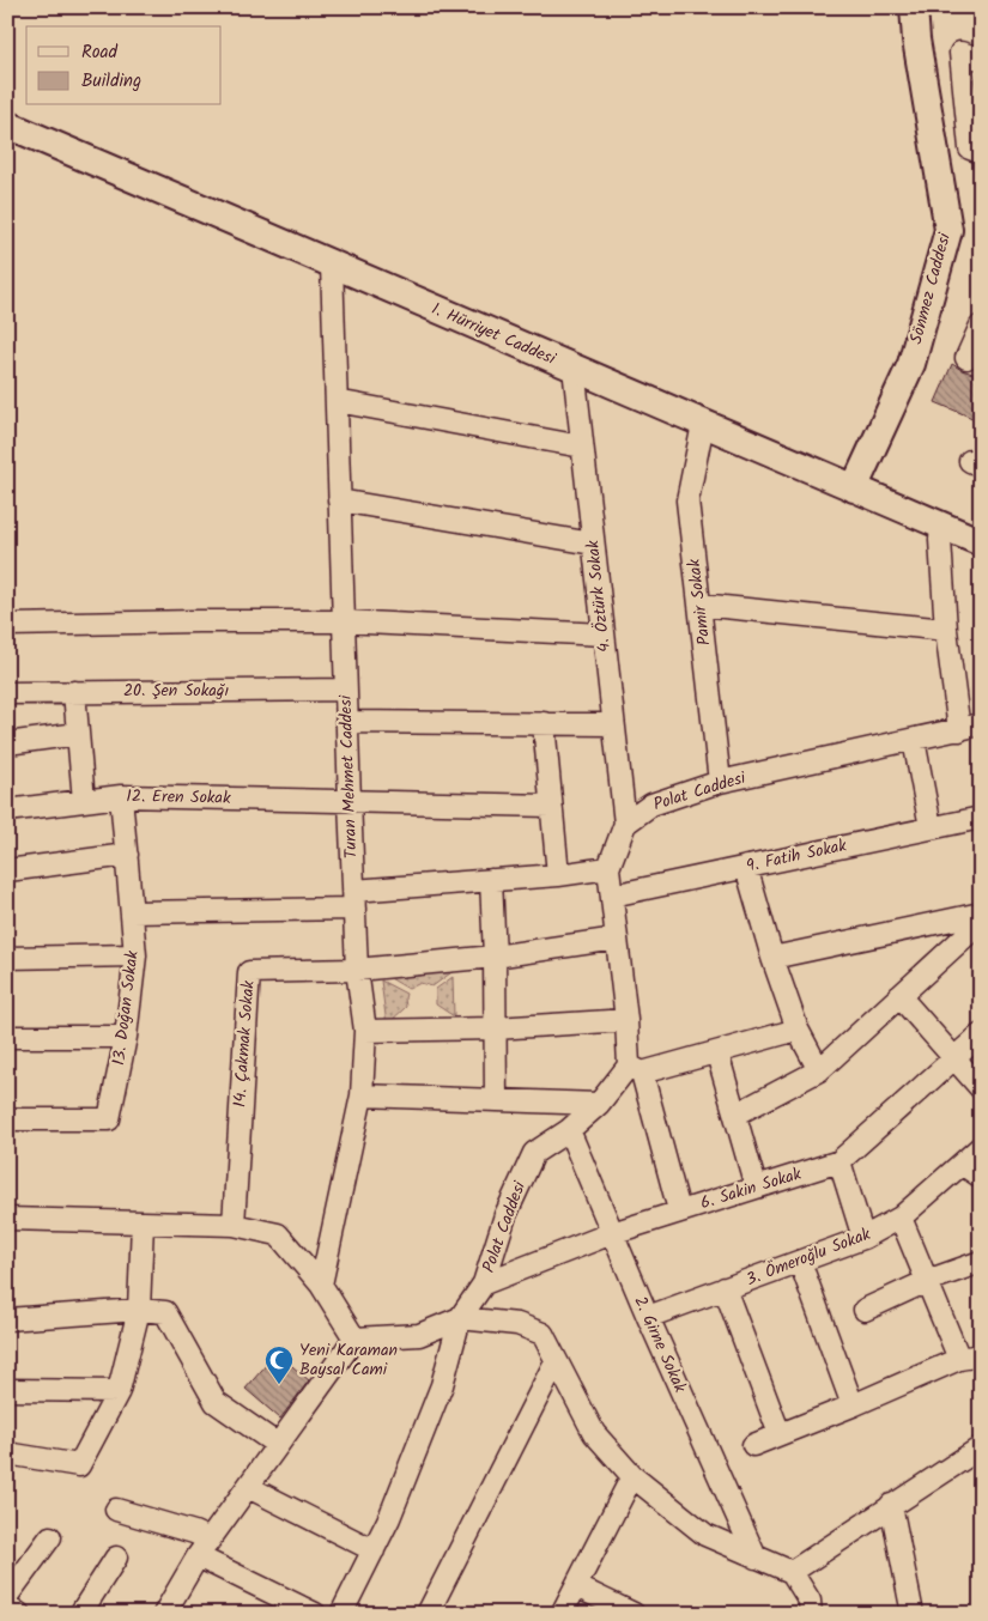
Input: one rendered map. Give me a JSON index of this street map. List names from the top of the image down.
{
  "streets": {
    "main road": ["Sönmez Caddesi", "1. Hürriyet Caddesi"],
    "street": [
      "4. Öztürk Sokak",
      "Pamir Sokak",
      "20. Şen Sokağı",
      "Turan Mehmet Caddesi",
      "Polat Caddesi",
      "12. Eren Sokak",
      "9. Fatih Sokak",
      "13. Doğan Sokak",
      "14. Çakmak Sokak",
      "6. Sakin Sokak",
      "3. Ömeroğlu Sokak",
      "2. Girne Sokak"
    ]
  },
  "crossings": [
    ["Sönmez Caddesi", "1. Hürriyet Caddesi"],
    ["1. Hürriyet Caddesi", "4. Öztürk Sokak"],
    ["1. Hürriyet Caddesi", "Pamir Sokak"],
    ["1. Hürriyet Caddesi", "Turan Mehmet Caddesi"],
    ["4. Öztürk Sokak", "Polat Caddesi"],
    ["Pamir Sokak", "Polat Caddesi"],
    ["20. Şen Sokağı", "Turan Mehmet Caddesi"],
    ["Turan Mehmet Caddesi", "12. Eren Sokak"],
    ["Turan Mehmet Caddesi", "14. Çakmak Sokak"],
    ["Polat Caddesi", "6. Sakin Sokak"],
    ["Polat Caddesi", "2. Girne Sokak"],
    ["12. Eren Sokak", "13. Doğan Sokak"],
    ["6. Sakin Sokak", "2. Girne Sokak"],
    ["3. Ömeroğlu Sokak", "2. Girne Sokak"]
  ],
  "places": {
    "mosque": ["Yeni Karaman Baysal Cami"]
  },
  "legend": ["Road", "Building"]
}
